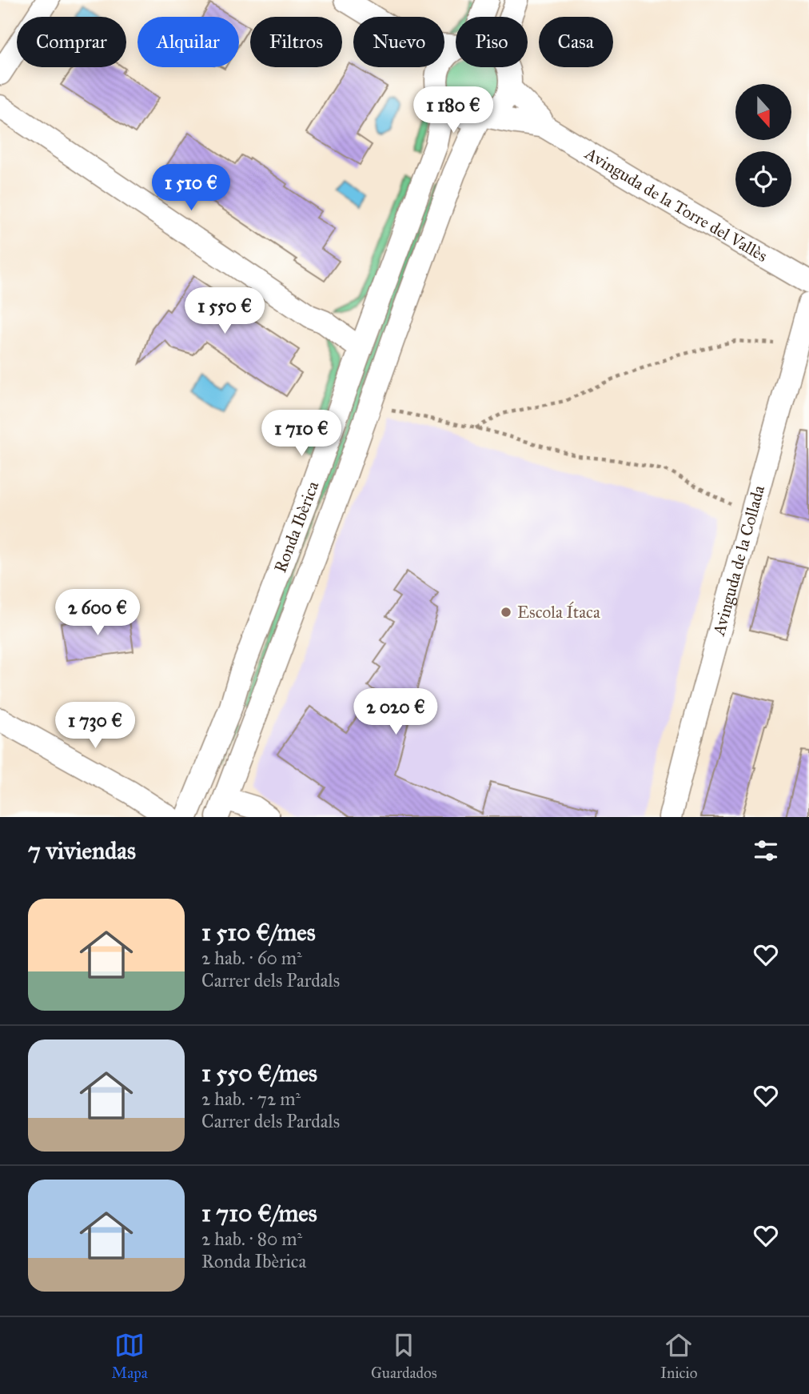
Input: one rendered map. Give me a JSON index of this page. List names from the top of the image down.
{
  "streets": {
    "street": ["Avinguda de la Torre del Vallès", "Ronda Ibèrica", "Avinguda de la Collada"]
  },
  "crossings": [
    ["Avinguda de la Torre del Vallès", "Ronda Ibèrica"]
  ],
  "places": ["Escola Ítaca"],
  "north": "bottom",
  "page": {
    "chip": [
      "Comprar",
      "Alquilar",
      "Filtros",
      "Nuevo",
      "Piso",
      "Casa"
    ],
    "price": [
      "1 180 €",
      "1 510 €",
      "1 550 €",
      "1 710 €",
      "2 600 €",
      "2 020 €",
      "1 730 €"
    ],
    "heading": "7 viviendas",
    "list": [
      {
        "name": "1 510 €/mes",
        "note": "2 hab. · 60 m² · Carrer dels Pardals"
      },
      {
        "name": "1 550 €/mes",
        "note": "2 hab. · 72 m² · Carrer dels Pardals"
      },
      {
        "name": "1 710 €/mes",
        "note": "2 hab. · 80 m² · Ronda Ibèrica"
      }
    ],
    "tabs": ["Mapa", "Guardados", "Inicio"]
  }
}
